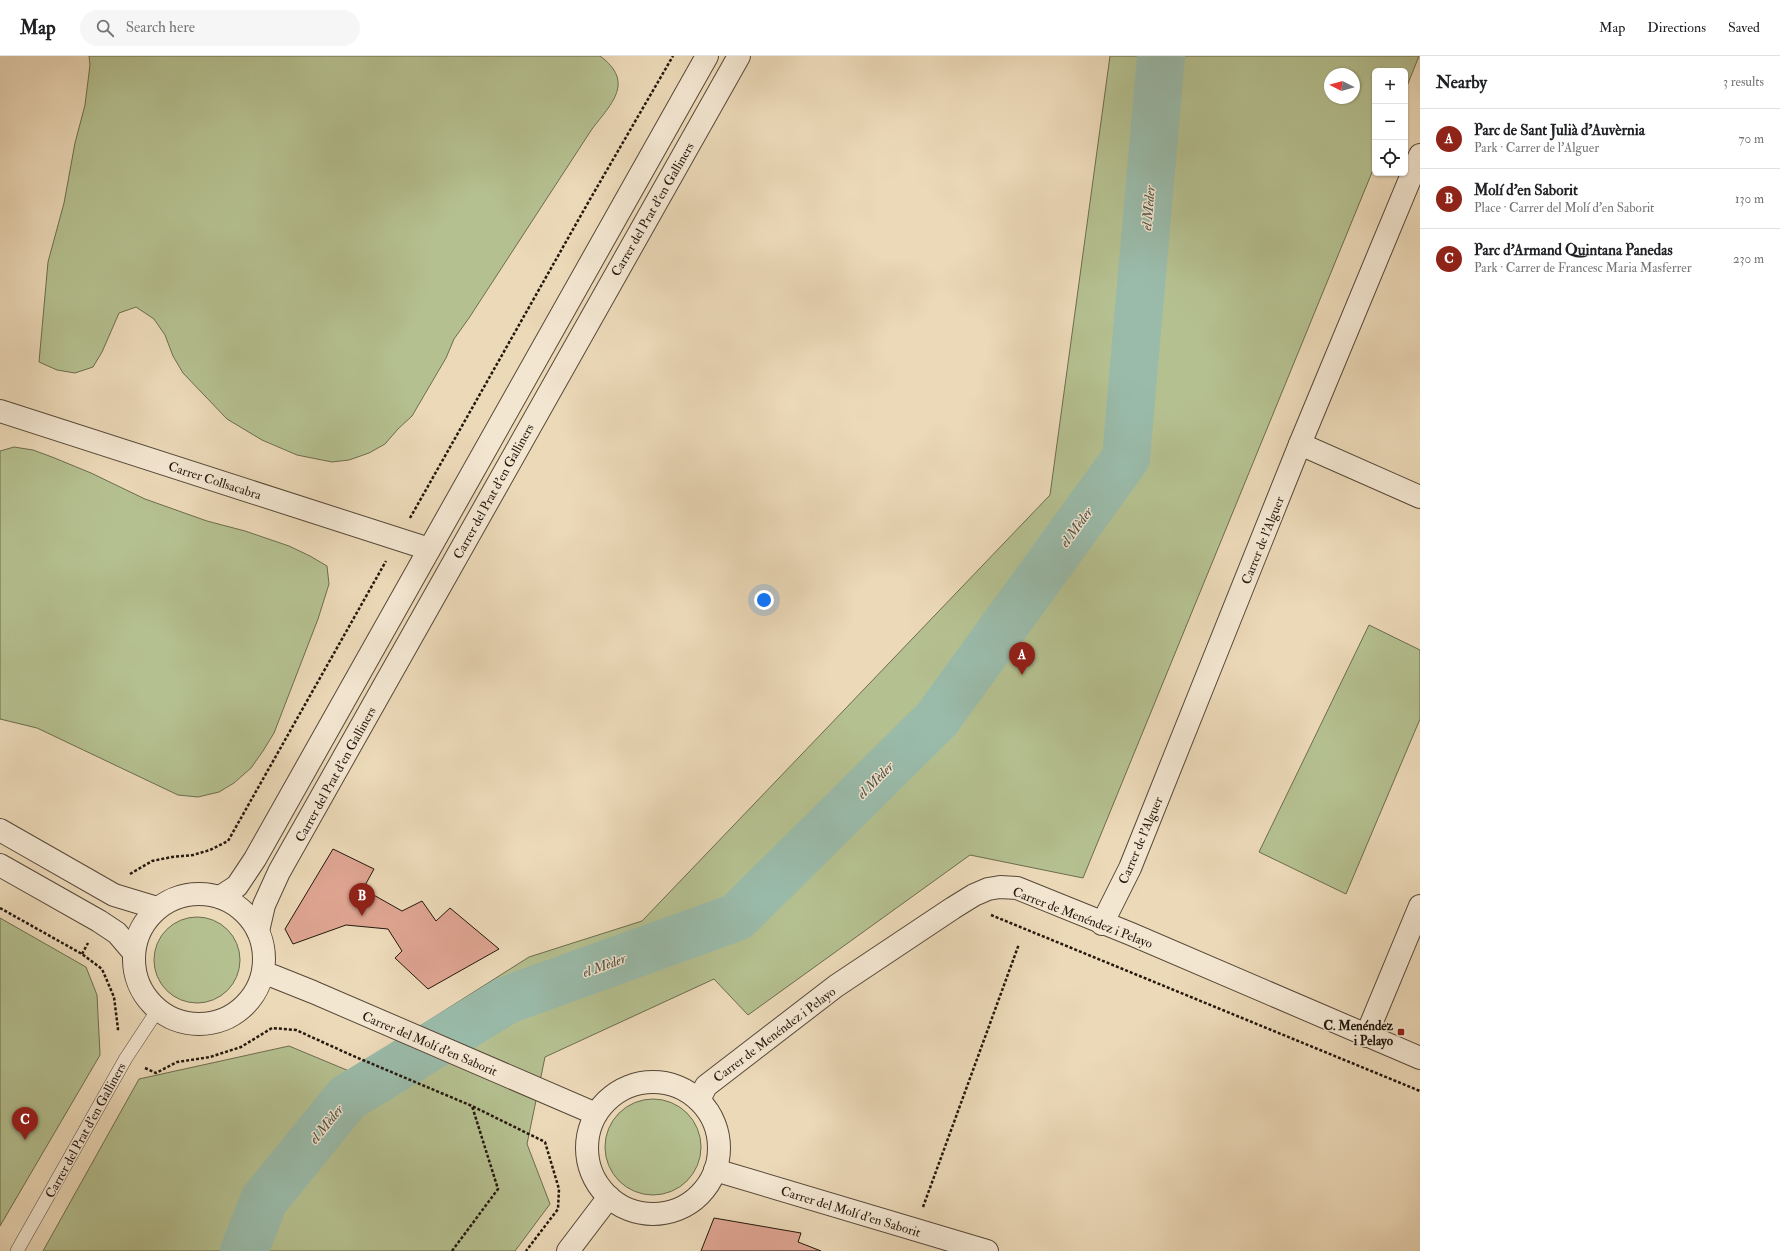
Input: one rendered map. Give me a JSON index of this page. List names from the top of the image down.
{
  "streets": {
    "street": [
      "Carrer del Prat d'en Galliners",
      "Carrer Collsacabra",
      "Carrer de l'Alguer",
      "Carrer de Menéndez i Pelayo",
      "Carrer del Molí d'en Saborit"
    ]
  },
  "crossings": [
    ["Carrer del Prat d'en Galliners", "Carrer Collsacabra"],
    ["Carrer del Prat d'en Galliners", "Carrer del Molí d'en Saborit"],
    ["Carrer de l'Alguer", "Carrer de Menéndez i Pelayo"],
    ["Carrer de Menéndez i Pelayo", "Carrer del Molí d'en Saborit"]
  ],
  "water": ["el Mèder"],
  "places": {
    "transit": ["C. Menéndez i Pelayo"]
  },
  "north": "left",
  "page": {
    "header": "Map",
    "search": "Search here",
    "nav": ["Map", "Directions", "Saved"],
    "heading": ["Nearby", "3 results"],
    "map_buttons": ["+", "−"],
    "list": [
      {
        "mark": "A",
        "name": "Parc de Sant Julià d'Auvèrnia",
        "note": "Park · Carrer de l'Alguer",
        "value": "70 m"
      },
      {
        "mark": "B",
        "name": "Molí d'en Saborit",
        "note": "Place · Carrer del Molí d'en Saborit",
        "value": "130 m"
      },
      {
        "mark": "C",
        "name": "Parc d'Armand Quintana Panedas",
        "note": "Park · Carrer de Francesc Maria Masferrer",
        "value": "230 m"
      }
    ],
    "pins": ["A", "B", "C"]
  }
}
